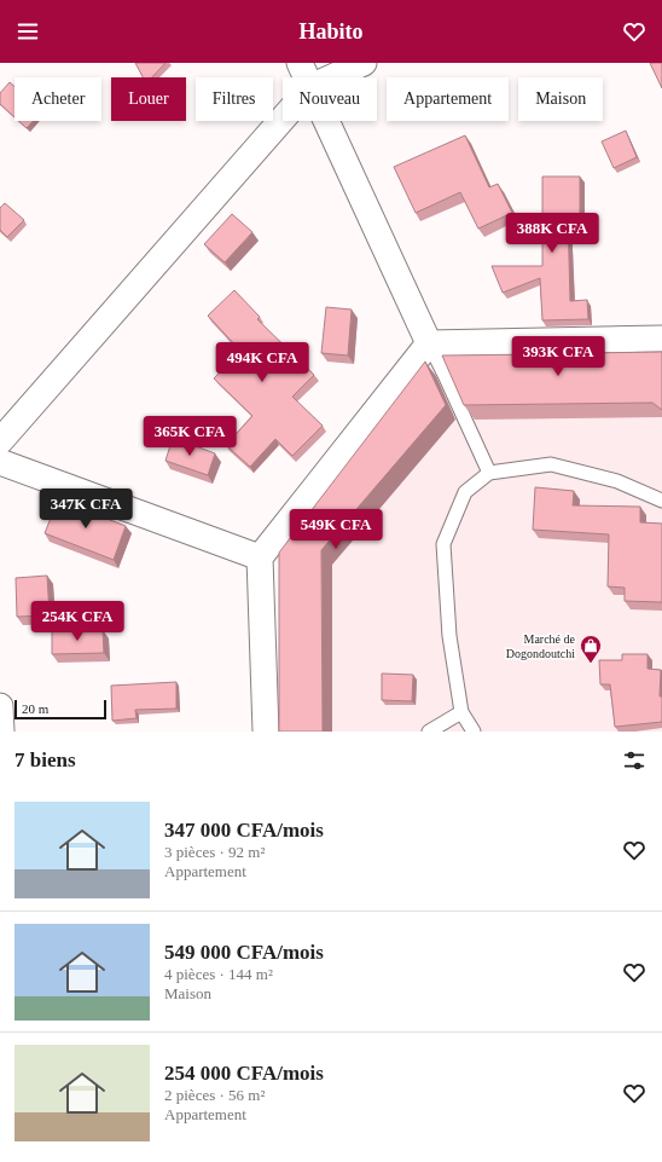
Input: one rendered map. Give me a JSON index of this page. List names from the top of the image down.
{
  "places": {
    "shop": ["Marché de Dogondoutchi"]
  },
  "scale_bar": "20 m",
  "page": {
    "header": "Habito",
    "chip": [
      "Acheter",
      "Louer",
      "Filtres",
      "Nouveau",
      "Appartement",
      "Maison"
    ],
    "price": [
      "388K CFA",
      "393K CFA",
      "494K CFA",
      "365K CFA",
      "347K CFA",
      "549K CFA",
      "254K CFA"
    ],
    "scale": "20 m",
    "heading": "7 biens",
    "list": [
      {
        "name": "347 000 CFA/mois",
        "note": "3 pièces · 92 m² · Appartement"
      },
      {
        "name": "549 000 CFA/mois",
        "note": "4 pièces · 144 m² · Maison"
      },
      {
        "name": "254 000 CFA/mois",
        "note": "2 pièces · 56 m² · Appartement"
      }
    ]
  }
}
